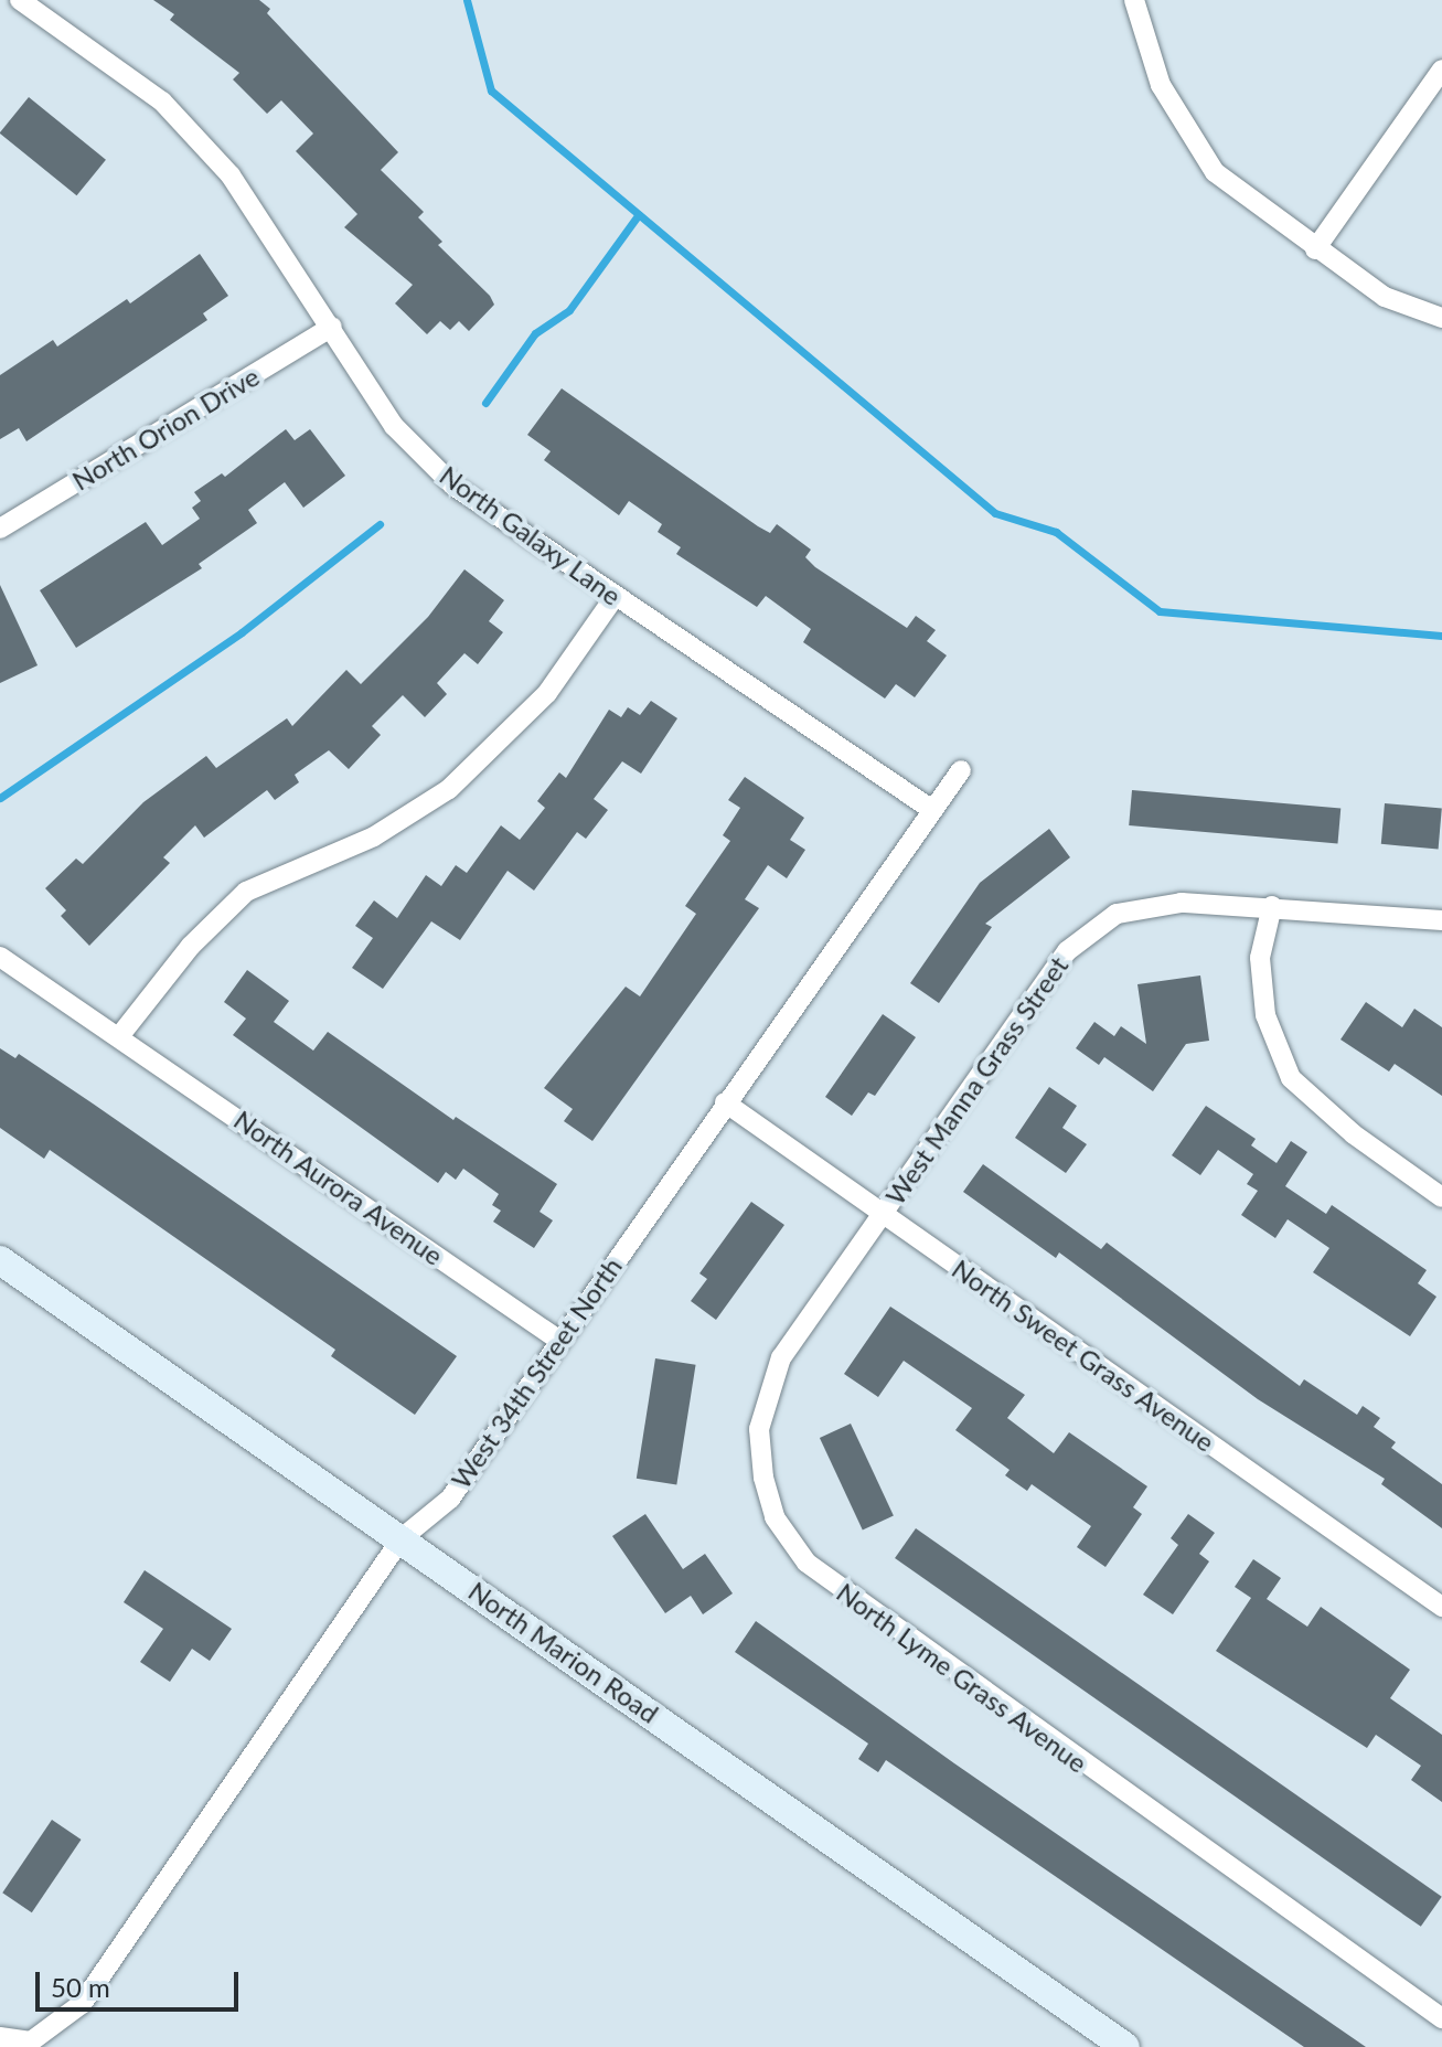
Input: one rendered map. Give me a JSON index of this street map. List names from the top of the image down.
{
  "streets": {
    "main road": ["North Marion Road"],
    "street": [
      "North Orion Drive",
      "North Galaxy Lane",
      "West Manna Grass Street",
      "North Aurora Avenue",
      "North Sweet Grass Avenue",
      "West 34th Street North",
      "North Lyme Grass Avenue"
    ]
  },
  "crossings": [
    ["North Orion Drive", "North Galaxy Lane"],
    ["North Galaxy Lane", "West 34th Street North"],
    ["West Manna Grass Street", "North Sweet Grass Avenue"],
    ["West Manna Grass Street", "North Lyme Grass Avenue"],
    ["North Aurora Avenue", "West 34th Street North"],
    ["North Sweet Grass Avenue", "West 34th Street North"],
    ["North Sweet Grass Avenue", "North Lyme Grass Avenue"],
    ["West 34th Street North", "North Marion Road"]
  ],
  "scale_bar": "50 m"
}
